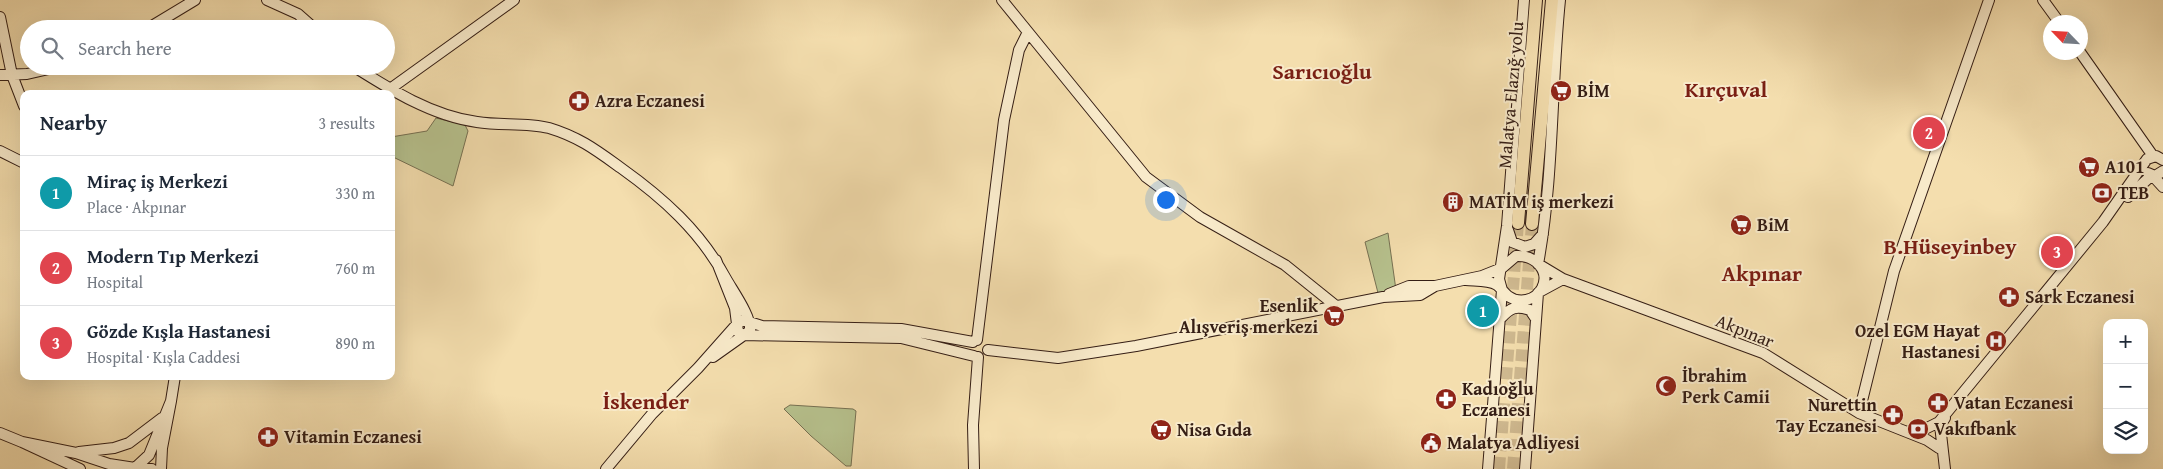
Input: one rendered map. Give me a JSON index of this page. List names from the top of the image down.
{
  "streets": {
    "highway": ["Malatya-Elazığ yolu"],
    "main road": ["Akpınar"]
  },
  "districts": [
    "Sarıcıoğlu",
    "Kırçuval",
    "B.Hüseyinbey",
    "Akpınar",
    "İskender"
  ],
  "places": {
    "supermarket": [
      "BİM",
      "A101",
      "BiM",
      "Esenlik Alışveriş merkezi",
      "Nisa Gıda"
    ],
    "pharmacy": [
      "Azra Eczanesi",
      "Sark Eczanesi",
      "Kadıoğlu Eczanesi",
      "Vatan Eczanesi",
      "Nurettin Tay Eczanesi",
      "Vitamin Eczanesi"
    ],
    "bank": ["TEB", "Vakıfbank"],
    "building": ["MATİM iş merkezi"],
    "hospital": ["Ozel EGM Hayat Hastanesi"],
    "mosque": ["İbrahim Perk Camii"],
    "public building": ["Malatya Adliyesi"]
  },
  "north": "top left",
  "page": {
    "search": "Search here",
    "heading": ["Nearby", "3 results"],
    "pins": ["2", "3", "1"],
    "list": [
      {
        "mark": "1",
        "name": "Miraç iş Merkezi",
        "note": "Place · Akpınar",
        "value": "330 m"
      },
      {
        "mark": "2",
        "name": "Modern Tıp Merkezi",
        "note": "Hospital",
        "value": "760 m"
      },
      {
        "mark": "3",
        "name": "Gözde Kışla Hastanesi",
        "note": "Hospital · Kışla Caddesi",
        "value": "890 m"
      }
    ],
    "map_buttons": ["+", "−"]
  }
}
